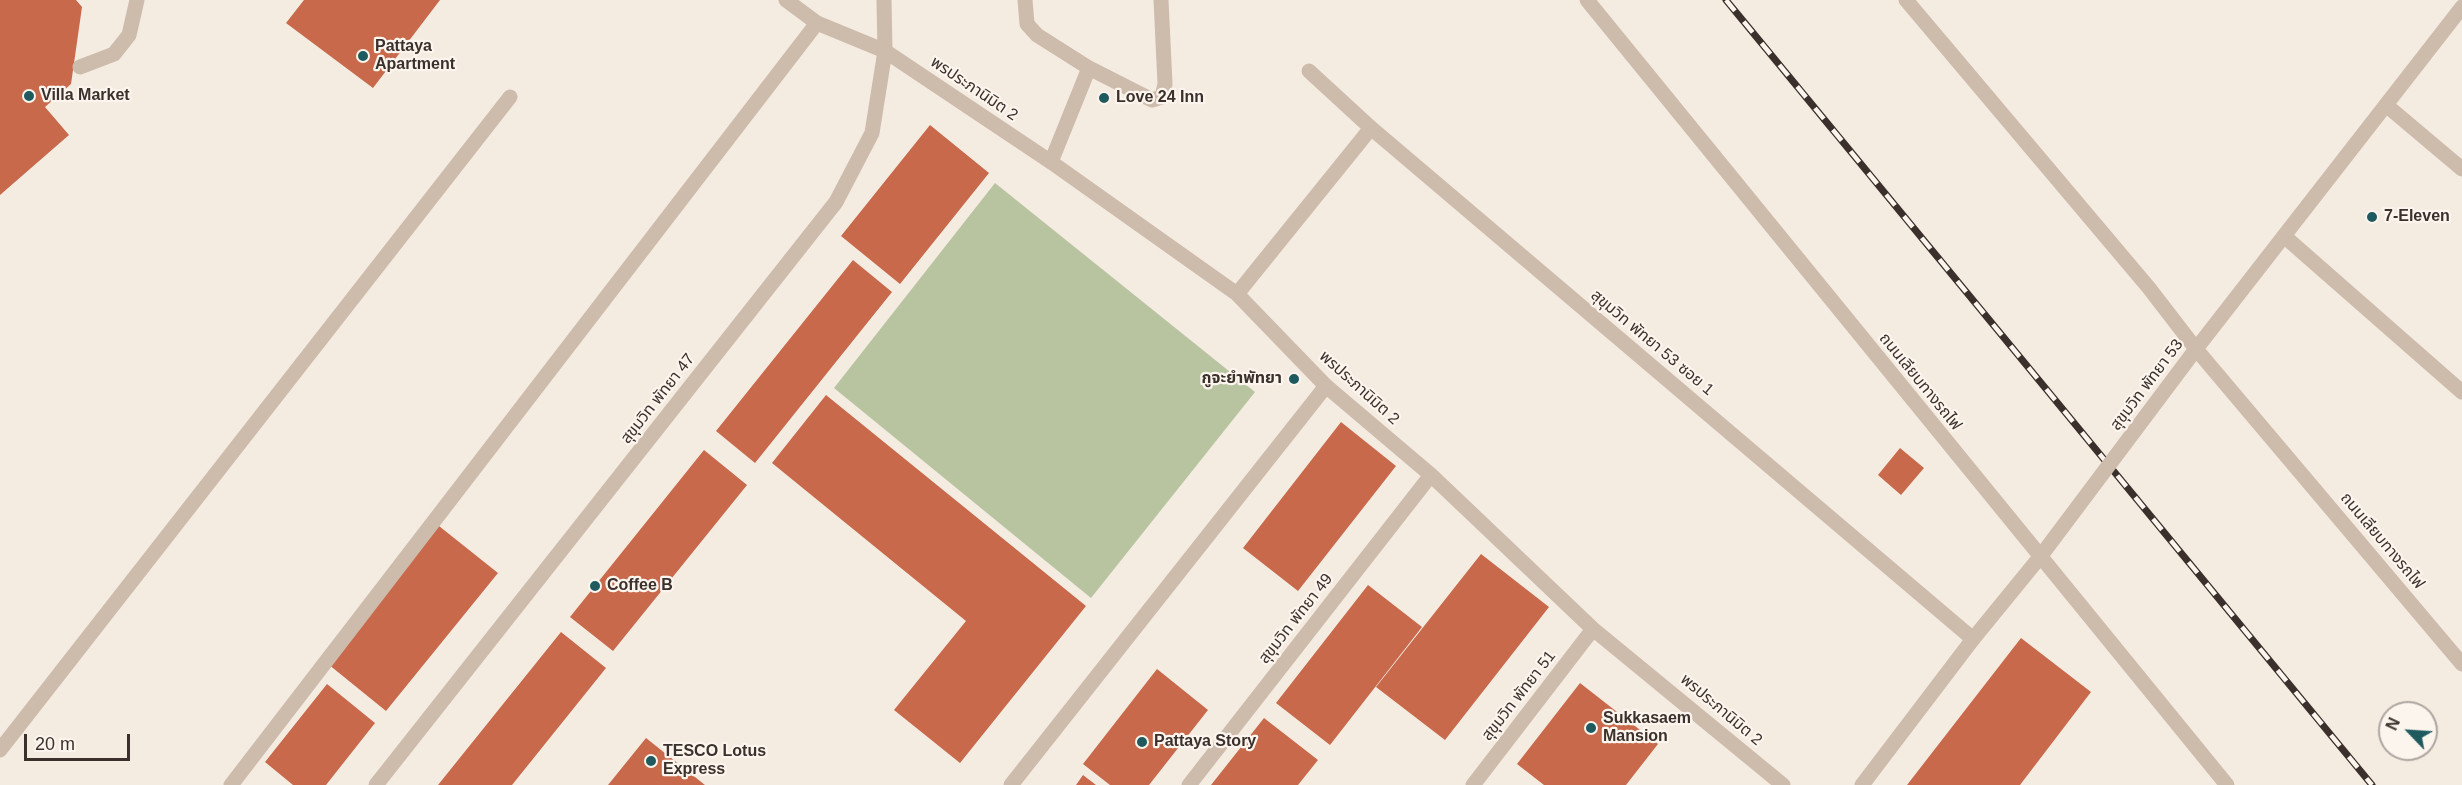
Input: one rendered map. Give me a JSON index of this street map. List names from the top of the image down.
{
  "streets": {
    "street": [
      "พรประภานิมิต 2",
      "สุขุมวิท พัทยา 53 ซอย 1",
      "ถนนเลียบทางรถไฟ",
      "สุขุมวิท พัทยา 53",
      "สุขุมวิท พัทยา 47",
      "สุขุมวิท พัทยา 49",
      "สุขุมวิท พัทยา 51"
    ]
  },
  "crossings": [
    ["พรประภานิมิต 2", "สุขุมวิท พัทยา 47"],
    ["พรประภานิมิต 2", "สุขุมวิท พัทยา 49"],
    ["พรประภานิมิต 2", "สุขุมวิท พัทยา 51"],
    ["สุขุมวิท พัทยา 53 ซอย 1", "สุขุมวิท พัทยา 53"],
    ["ถนนเลียบทางรถไฟ", "สุขุมวิท พัทยา 53"]
  ],
  "places": [
    "Pattaya Apartment",
    "Villa Market",
    "Love 24 Inn",
    "7-Eleven",
    "กูจะยำพัทยา",
    "Coffee B",
    "Sukkasaem Mansion",
    "Pattaya Story",
    "TESCO Lotus Express"
  ],
  "scale_bar": "20 m",
  "north": "top left"
}
